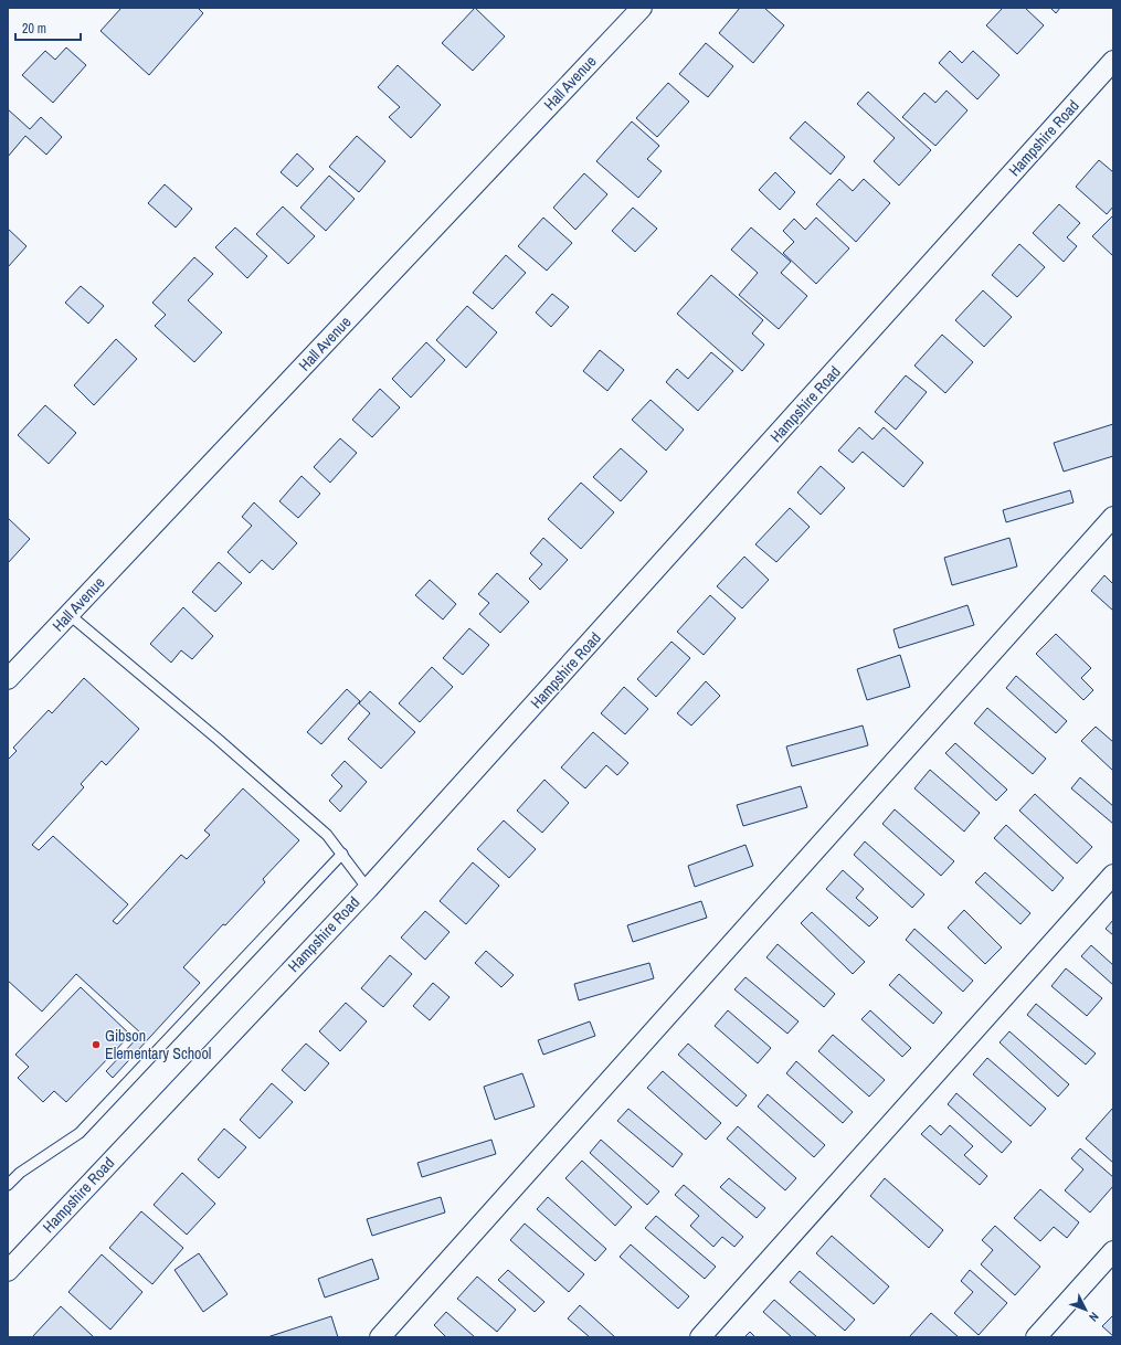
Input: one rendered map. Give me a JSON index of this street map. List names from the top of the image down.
{
  "streets": {
    "street": ["Hall Avenue", "Hampshire Road"]
  },
  "places": ["Gibson Elementary School"],
  "scale_bar": "20 m",
  "north": "bottom right"
}
